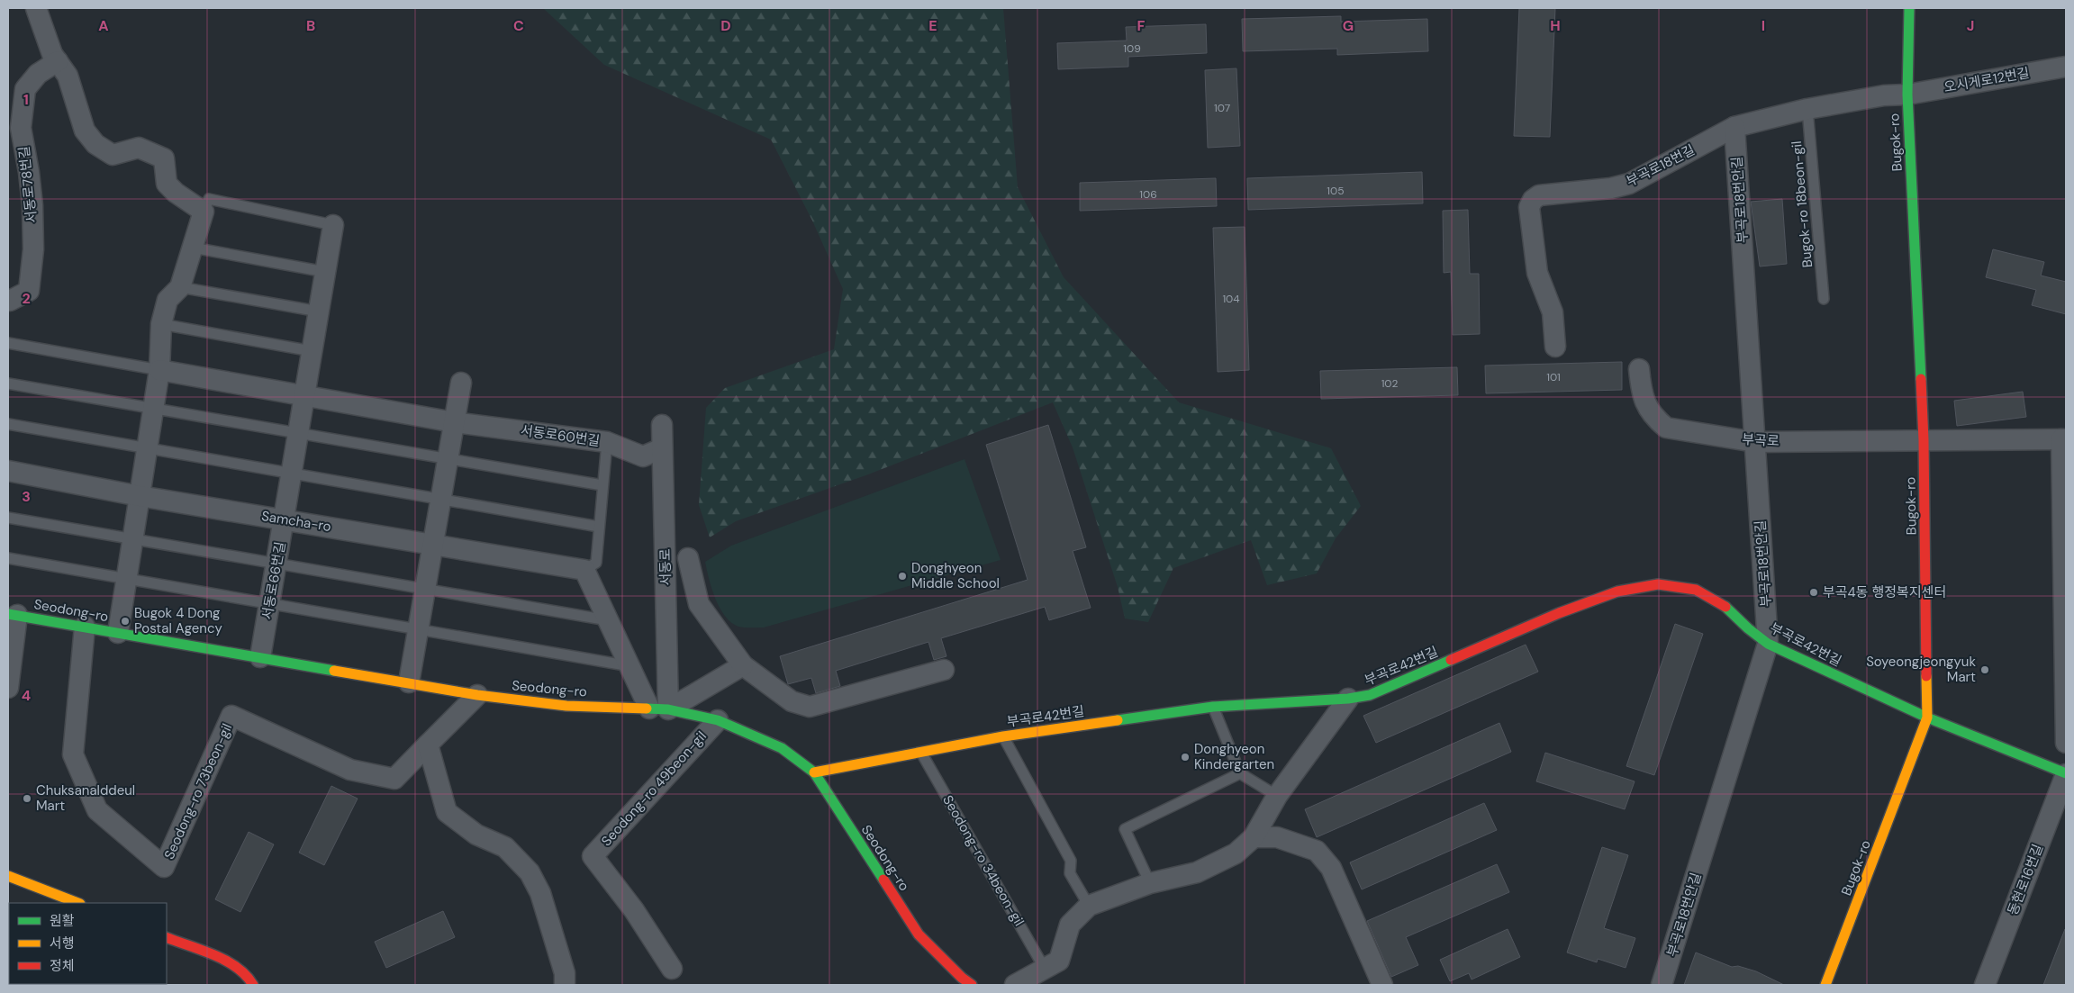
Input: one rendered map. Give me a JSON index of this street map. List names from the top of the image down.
{
  "streets": {
    "street": [
      "오시게로12번길",
      "Bugok-ro",
      "부곡로18번길",
      "서동로78번길",
      "부곡로18번안길",
      "서동로60번길",
      "부곡로",
      "Samcha-ro",
      "서동로",
      "서동로66번길",
      "Seodong-ro",
      "부곡로42번길",
      "Seodong-ro 49beon-gil",
      "Seodong-ro 73beon-gil",
      "동현로16번길"
    ],
    "lane": ["Bugok-ro 18beon-gil", "Seodong-ro 34beon-gil"]
  },
  "crossings": [
    ["오시게로12번길", "Bugok-ro"],
    ["오시게로12번길", "부곡로18번길"],
    ["Bugok-ro", "부곡로18번길"],
    ["Bugok-ro", "부곡로"],
    ["Bugok-ro", "부곡로42번길"],
    ["부곡로18번길", "부곡로18번안길"],
    ["부곡로18번길", "Bugok-ro 18beon-gil"],
    ["부곡로18번안길", "부곡로"],
    ["부곡로18번안길", "부곡로42번길"],
    ["서동로60번길", "서동로"],
    ["서동로60번길", "서동로66번길"],
    ["Samcha-ro", "서동로66번길"],
    ["서동로", "Seodong-ro"],
    ["서동로66번길", "Seodong-ro"],
    ["Seodong-ro", "부곡로42번길"],
    ["Seodong-ro", "Seodong-ro 49beon-gil"],
    ["Seodong-ro", "Seodong-ro 73beon-gil"],
    ["부곡로42번길", "Seodong-ro 34beon-gil"],
    ["부곡로42번길", "동현로16번길"]
  ],
  "places": [
    "Donghyeon Middle School",
    "부곡4동 행정복지센터",
    "Bugok 4 Dong Postal Agency",
    "Soyeongjeongyuk Mart",
    "Donghyeon Kindergarten",
    "Chuksanalddeul Mart"
  ],
  "house_numbers": [
    "109",
    "107",
    "105",
    "106",
    "104",
    "101",
    "102"
  ],
  "legend": ["원활", "서행", "정체"],
  "grid": {
    "columns": [
      "A",
      "B",
      "C",
      "D",
      "E",
      "F",
      "G",
      "H",
      "I",
      "J"
    ],
    "rows": [
      "1",
      "2",
      "3",
      "4"
    ]
  }
}
